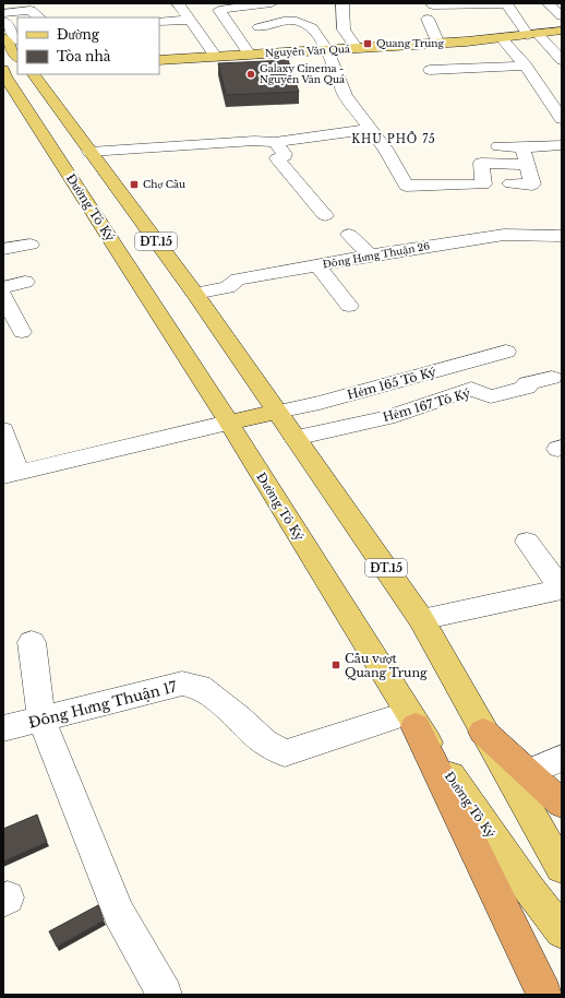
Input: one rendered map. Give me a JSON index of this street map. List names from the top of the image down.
{
  "streets": {
    "main road": ["Nguyễn Văn Quá", "Đường Tô Ký", "ĐT.15"],
    "street": [
      "Đông Hưng Thuận 26",
      "Hẻm 165 Tô Ký",
      "Hẻm 167 Tô Ký",
      "Đông Hưng Thuận 17"
    ]
  },
  "crossings": [
    ["Đường Tô Ký", "Đông Hưng Thuận 17"],
    ["ĐT.15", "Đông Hưng Thuận 26"],
    ["ĐT.15", "Hẻm 165 Tô Ký"],
    ["ĐT.15", "Hẻm 167 Tô Ký"]
  ],
  "districts": ["KHU PHỐ 75"],
  "places": {
    "transit": ["Quang Trung", "Chợ Cầu", "Cầu vượt Quang Trung"],
    "other": ["Galaxy Cinema - Nguyễn Văn Quá"]
  },
  "legend": ["Đường", "Tòa nhà"]
}
